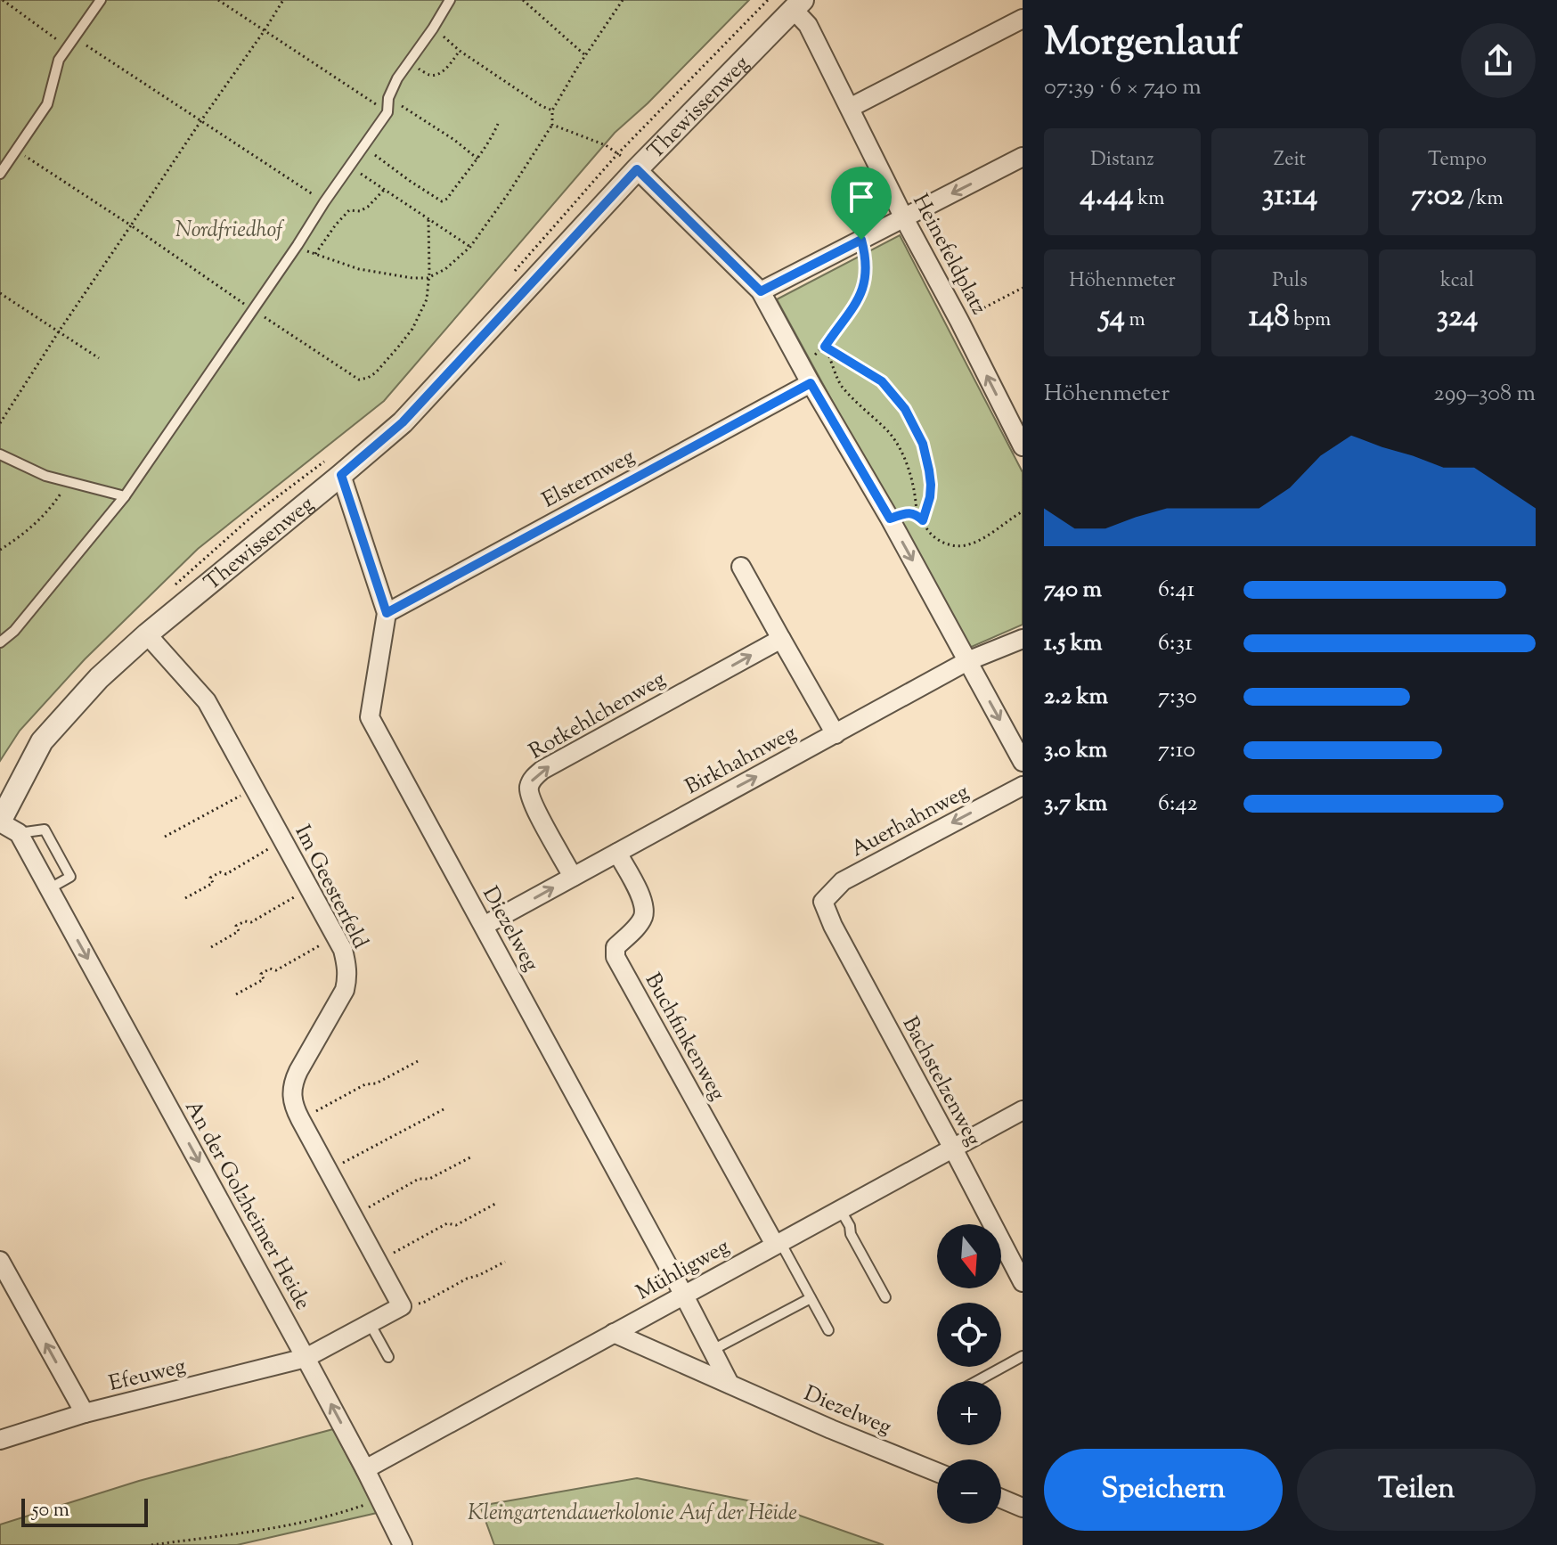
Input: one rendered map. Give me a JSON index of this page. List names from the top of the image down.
{
  "streets": {
    "street": [
      "Thewissenweg",
      "Heinefeldplatz",
      "Elsternweg",
      "Rotkehlchenweg",
      "Birkhahnweg",
      "Auerhahnweg",
      "Im Geesterfeld",
      "Diezelweg",
      "Buchfinkenweg",
      "Bachstelzenweg",
      "An der Golzheimer Heide",
      "Mühligweg",
      "Efeuweg"
    ]
  },
  "crossings": [
    ["Thewissenweg", "Heinefeldplatz"],
    ["Thewissenweg", "Im Geesterfeld"],
    ["Thewissenweg", "Diezelweg"],
    ["Thewissenweg", "An der Golzheimer Heide"],
    ["Elsternweg", "Diezelweg"],
    ["Rotkehlchenweg", "Birkhahnweg"],
    ["Birkhahnweg", "Diezelweg"],
    ["Birkhahnweg", "Buchfinkenweg"],
    ["Auerhahnweg", "Bachstelzenweg"],
    ["Diezelweg", "Mühligweg"],
    ["Buchfinkenweg", "Mühligweg"],
    ["Bachstelzenweg", "Mühligweg"],
    ["An der Golzheimer Heide", "Mühligweg"],
    ["An der Golzheimer Heide", "Efeuweg"]
  ],
  "one_way": ["Birkhahnweg", "Auerhahnweg"],
  "parks": ["Nordfriedhof", "Kleingartendauerkolonie Auf der Heide"],
  "scale_bar": "50 m",
  "north": "bottom",
  "page": {
    "heading": ["Morgenlauf", "07:39 · 6 × 740 m"],
    "stats": [
      ["Distanz", "4.44 km"],
      ["Zeit", "31:14"],
      ["Tempo", "7:02 /km"],
      ["Höhenmeter", "54 m"],
      ["Puls", "148 bpm"],
      ["kcal", "324"]
    ],
    "chart": ["Höhenmeter", "299–308 m"],
    "list": [
      {
        "name": "740 m",
        "note": "6:41"
      },
      {
        "name": "1.5 km",
        "note": "6:31"
      },
      {
        "name": "2.2 km",
        "note": "7:30"
      },
      {
        "name": "3.0 km",
        "note": "7:10"
      },
      {
        "name": "3.7 km",
        "note": "6:42"
      }
    ],
    "map_buttons": ["+", "−"],
    "buttons": ["Speichern", "Teilen"],
    "scale": "50 m"
  }
}
